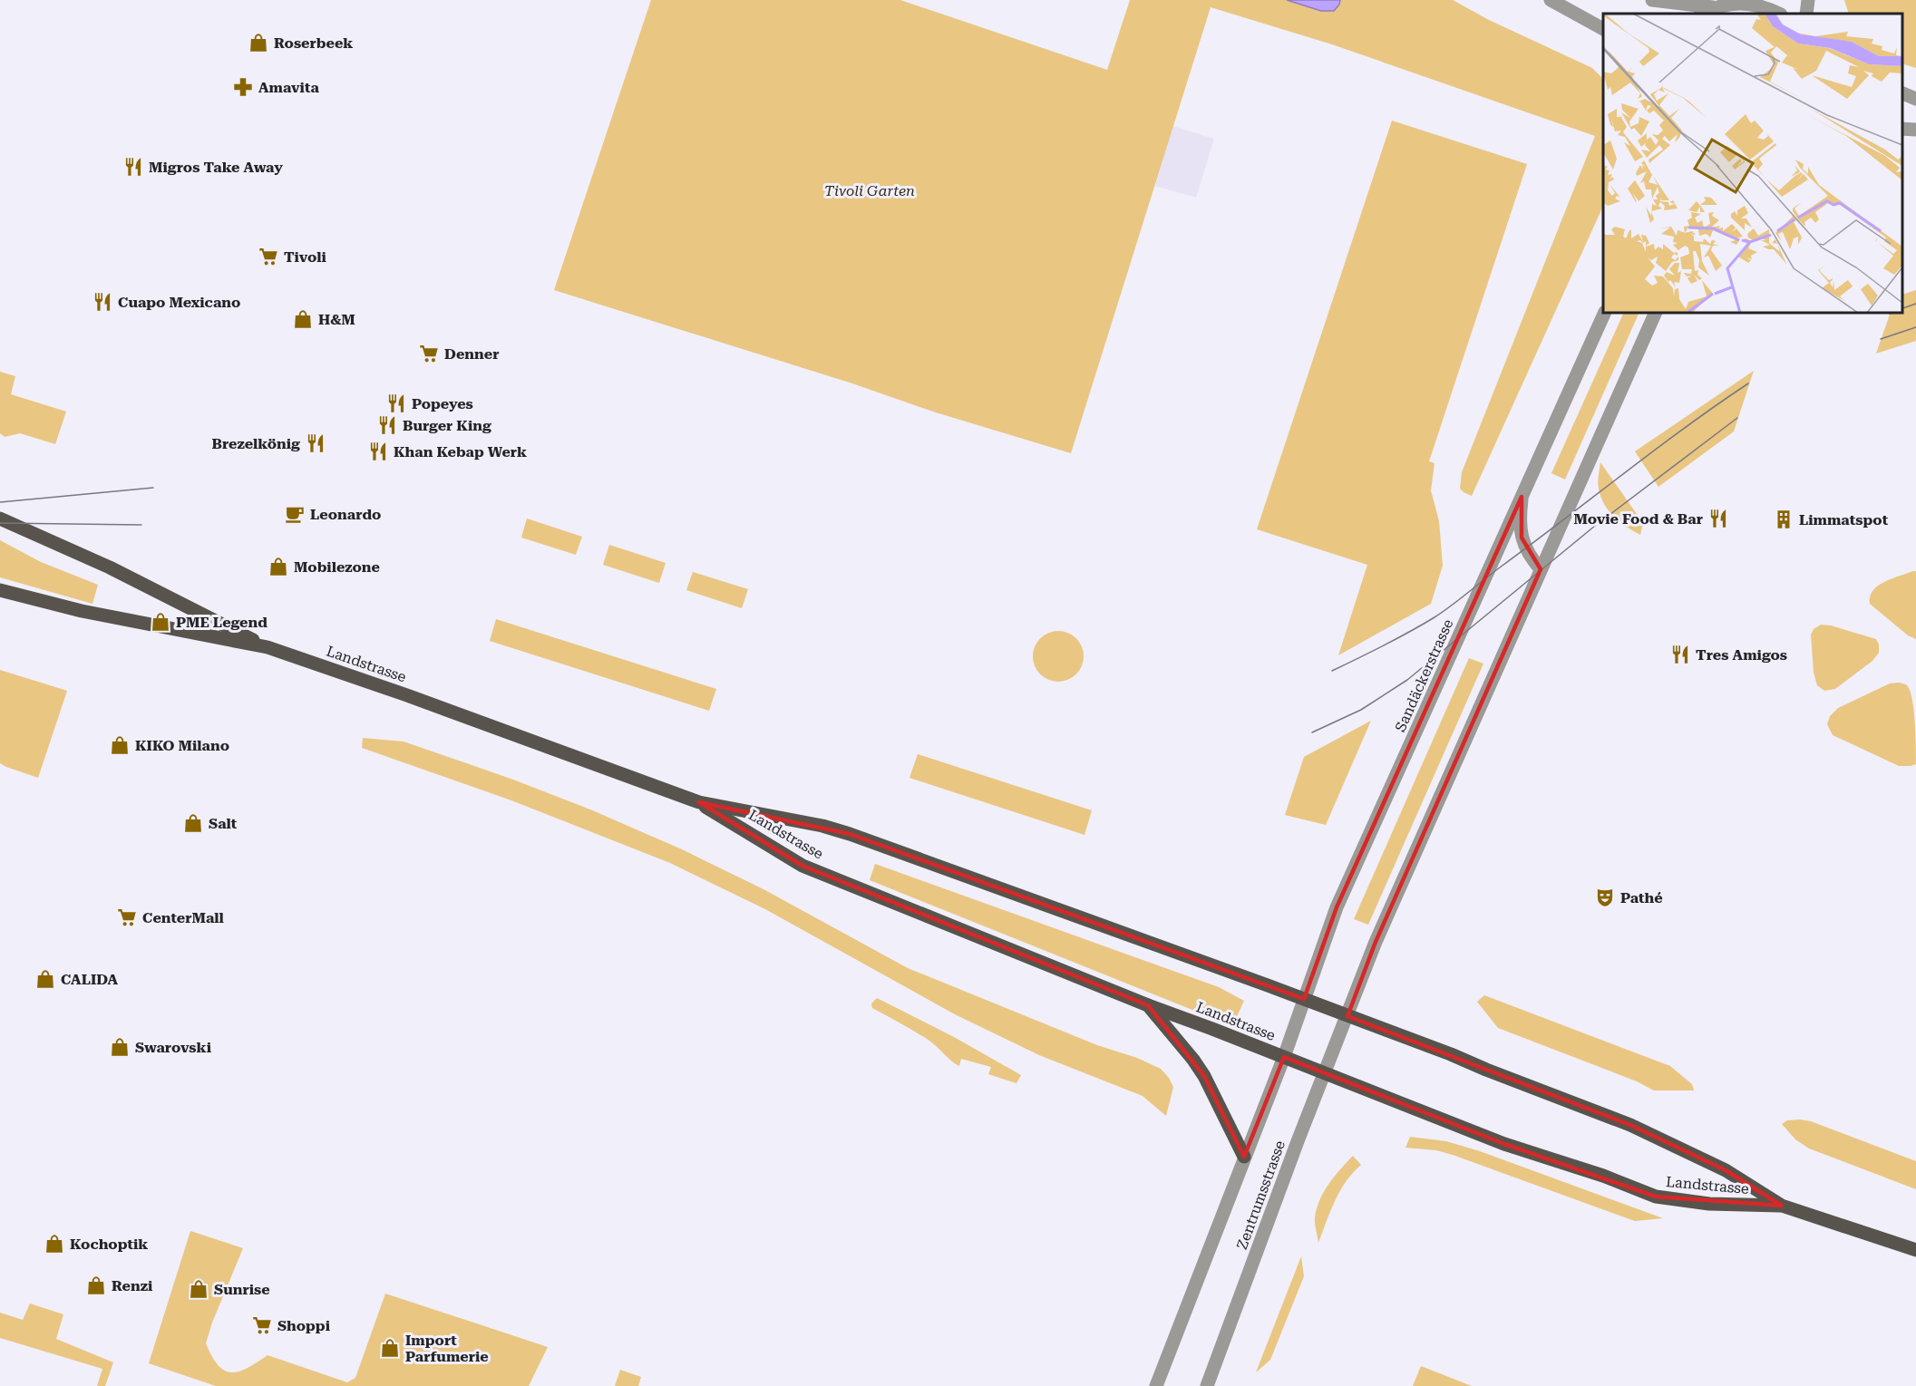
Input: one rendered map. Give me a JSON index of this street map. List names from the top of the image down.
{
  "streets": {
    "main road": ["Landstrasse"],
    "street": ["Sandäckerstrasse", "Zentrumsstrasse"]
  },
  "crossings": [
    ["Landstrasse", "Sandäckerstrasse"],
    ["Landstrasse", "Zentrumsstrasse"],
    ["Sandäckerstrasse", "Zentrumsstrasse"]
  ],
  "parks": ["Tivoli Garten"],
  "places": {
    "shop": [
      "Roserbeek",
      "H&M",
      "Mobilezone",
      "PME Legend",
      "KIKO Milano",
      "Salt",
      "CALIDA",
      "Swarovski",
      "Kochoptik",
      "Renzi",
      "Sunrise",
      "Import Parfumerie"
    ],
    "pharmacy": ["Amavita"],
    "restaurant": [
      "Migros Take Away",
      "Cuapo Mexicano",
      "Popeyes",
      "Burger King",
      "Brezelkönig",
      "Khan Kebap Werk",
      "Movie Food & Bar",
      "Tres Amigos"
    ],
    "supermarket": [
      "Tivoli",
      "Denner",
      "CenterMall",
      "Shoppi"
    ],
    "cafe": ["Leonardo"],
    "building": ["Limmatspot"],
    "theatre": ["Pathé"]
  }
}
